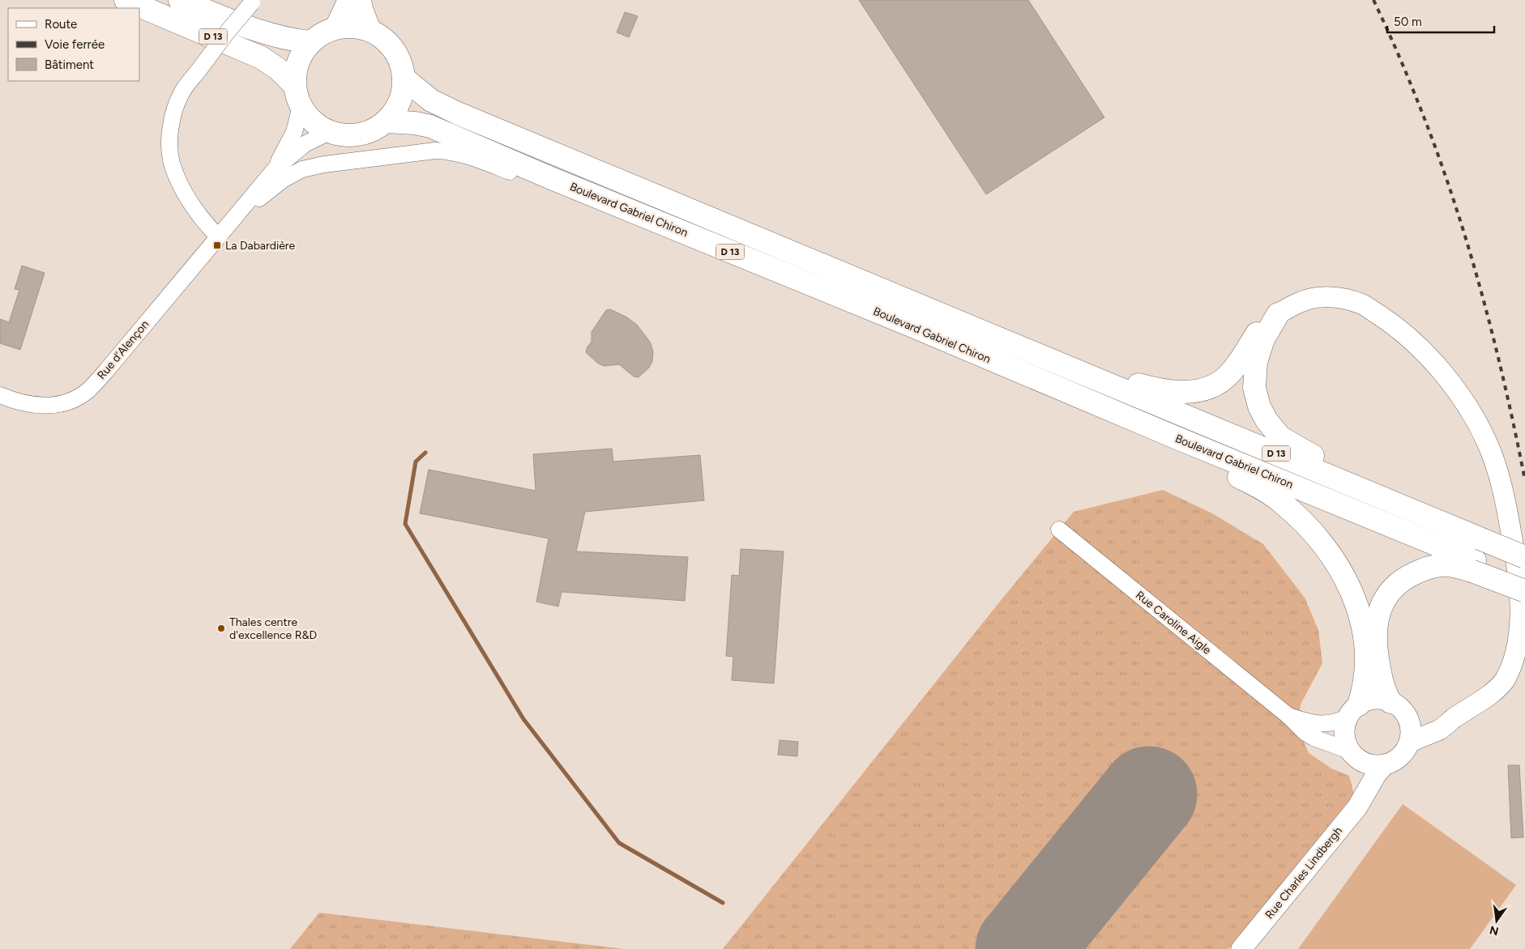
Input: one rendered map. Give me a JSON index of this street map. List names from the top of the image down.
{
  "streets": {
    "main road": ["D 13", "Boulevard Gabriel Chiron"],
    "street": ["Rue d’Alençon", "Rue Caroline Aigle", "Rue Charles Lindbergh"]
  },
  "crossings": [
    ["D 13", "Boulevard Gabriel Chiron"],
    ["Rue Caroline Aigle", "Rue Charles Lindbergh"]
  ],
  "places": {
    "transit": ["La Dabardière"],
    "other": ["Thales centre d'excellence R&D"]
  },
  "legend": ["Route", "Voie ferrée", "Bâtiment"],
  "scale_bar": "50 m",
  "north": "bottom"
}
